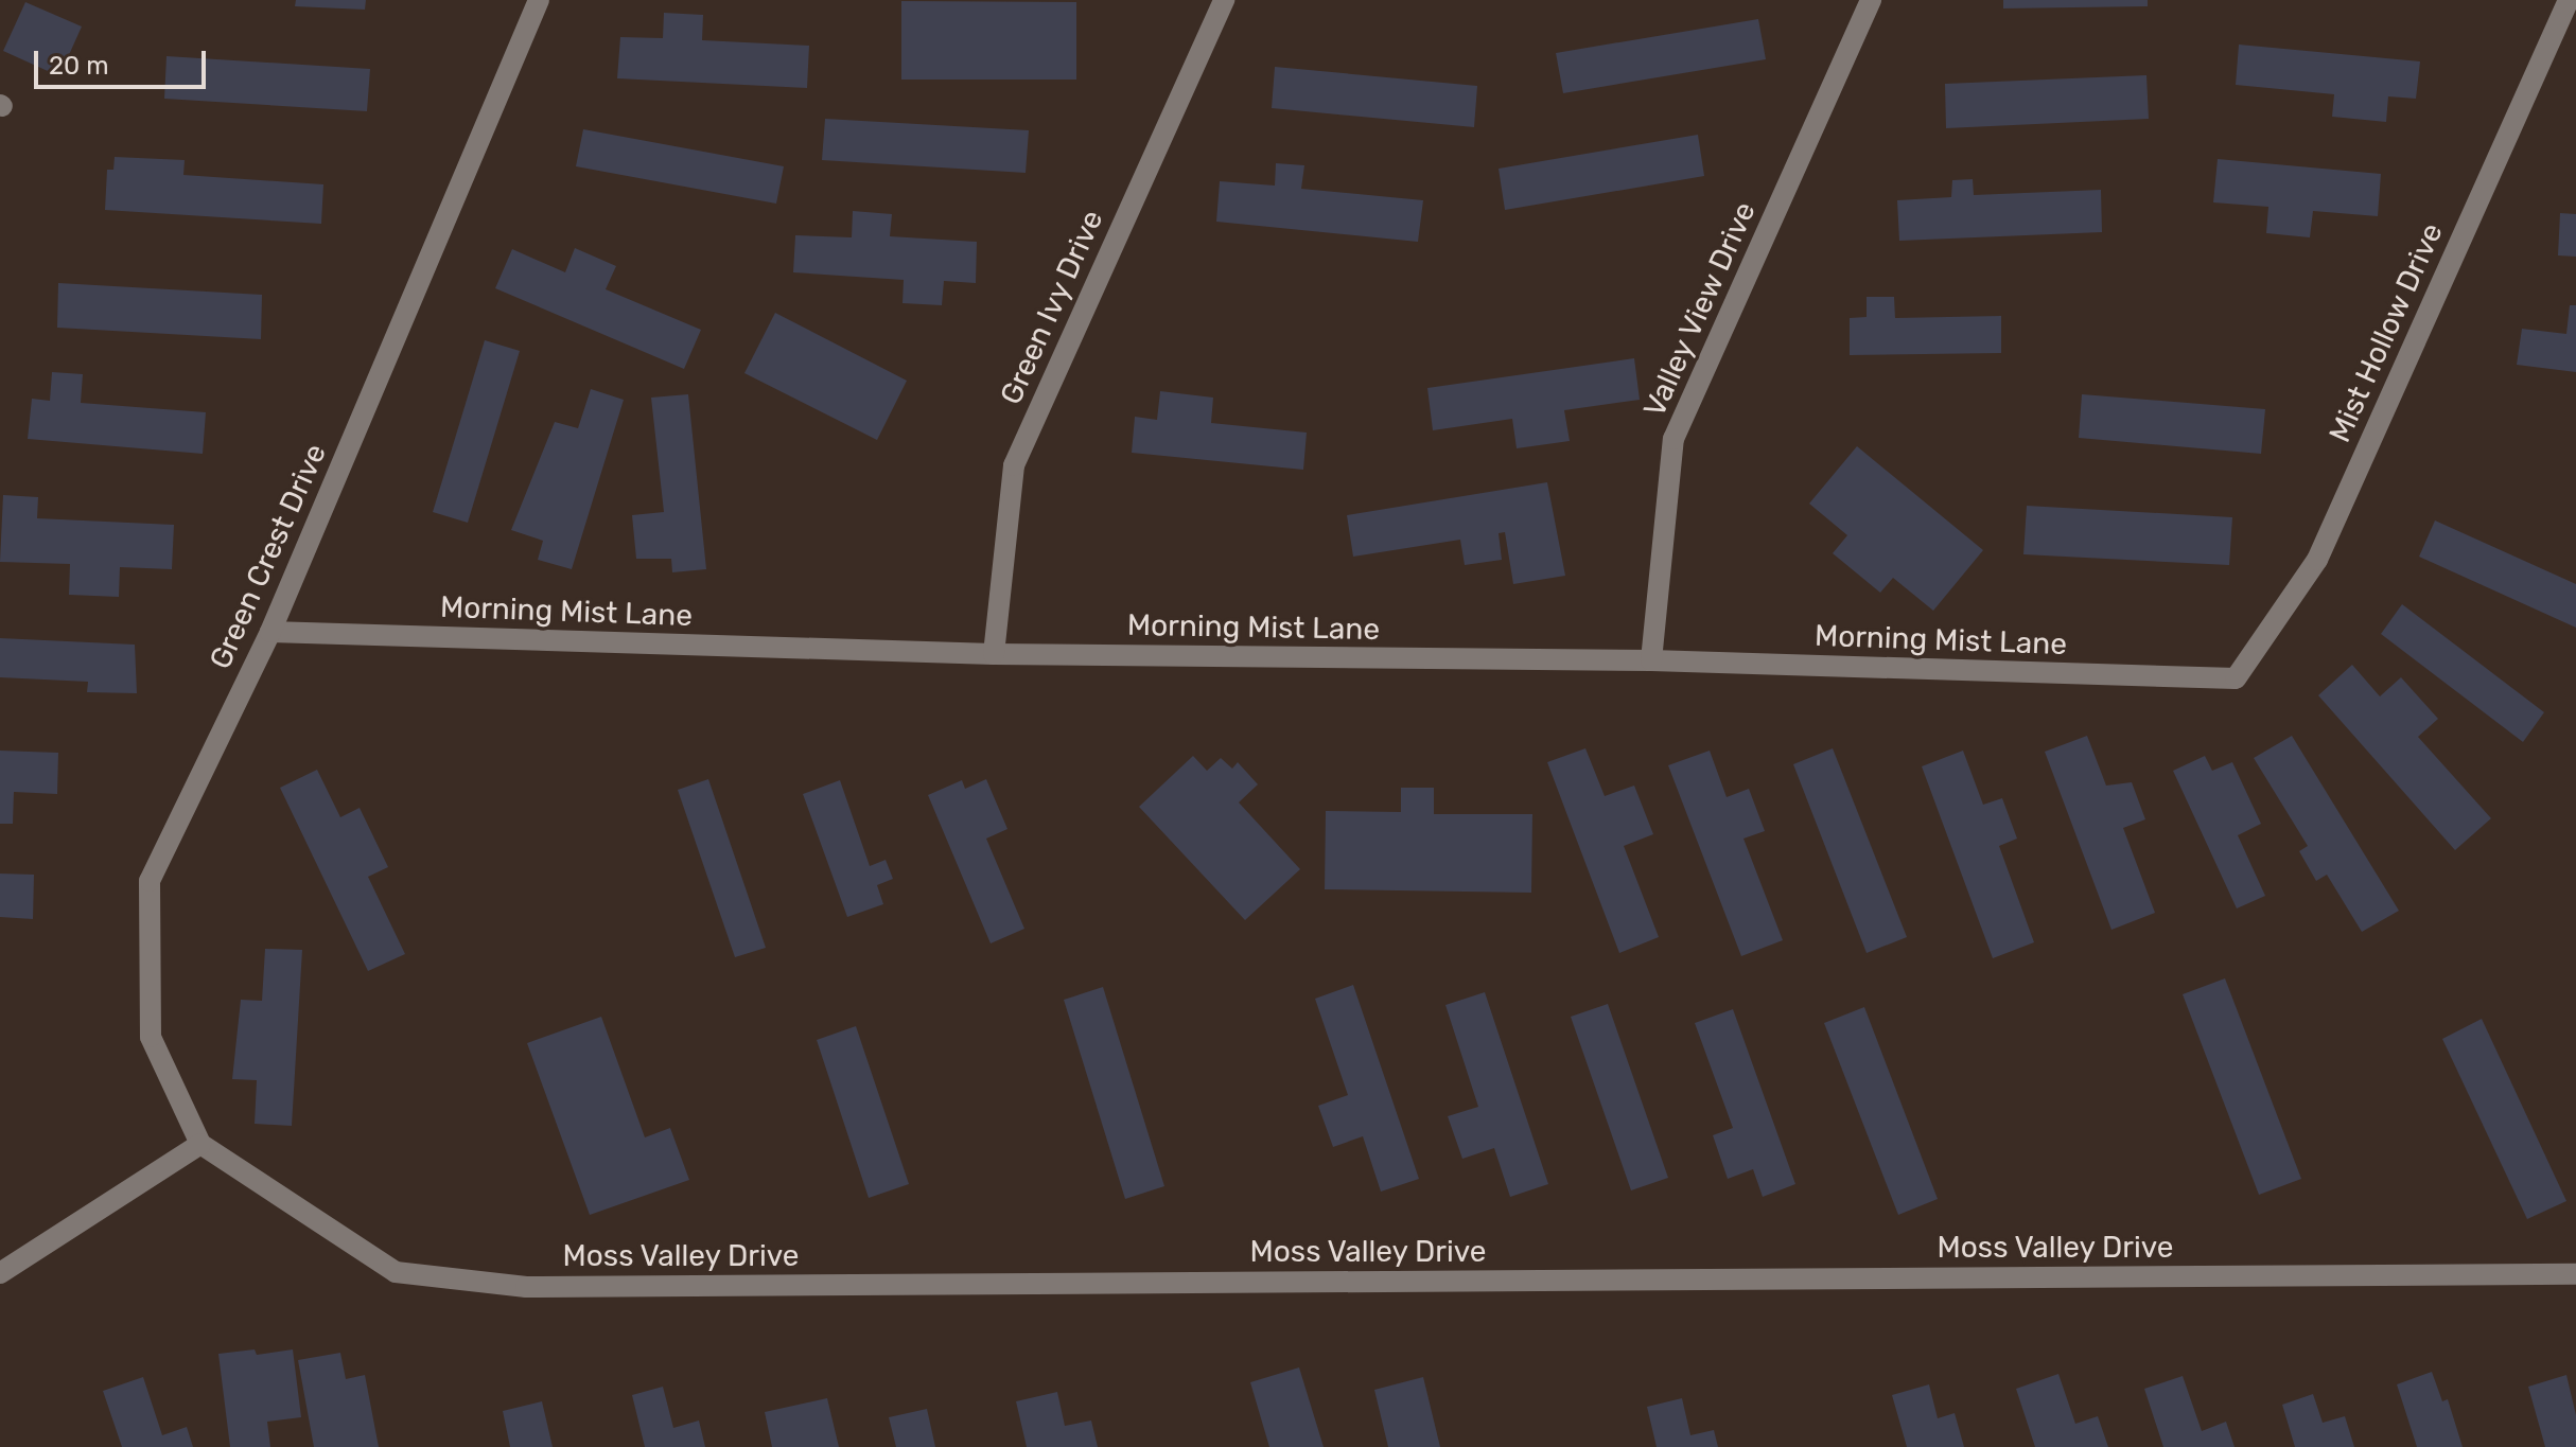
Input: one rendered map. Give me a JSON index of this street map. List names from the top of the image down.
{
  "streets": {
    "street": [
      "Green Ivy Drive",
      "Valley View Drive",
      "Mist Hollow Drive",
      "Green Crest Drive",
      "Morning Mist Lane",
      "Moss Valley Drive"
    ]
  },
  "crossings": [
    ["Green Ivy Drive", "Morning Mist Lane"],
    ["Valley View Drive", "Morning Mist Lane"],
    ["Mist Hollow Drive", "Morning Mist Lane"],
    ["Green Crest Drive", "Morning Mist Lane"],
    ["Green Crest Drive", "Moss Valley Drive"]
  ],
  "scale_bar": "20 m"
}
